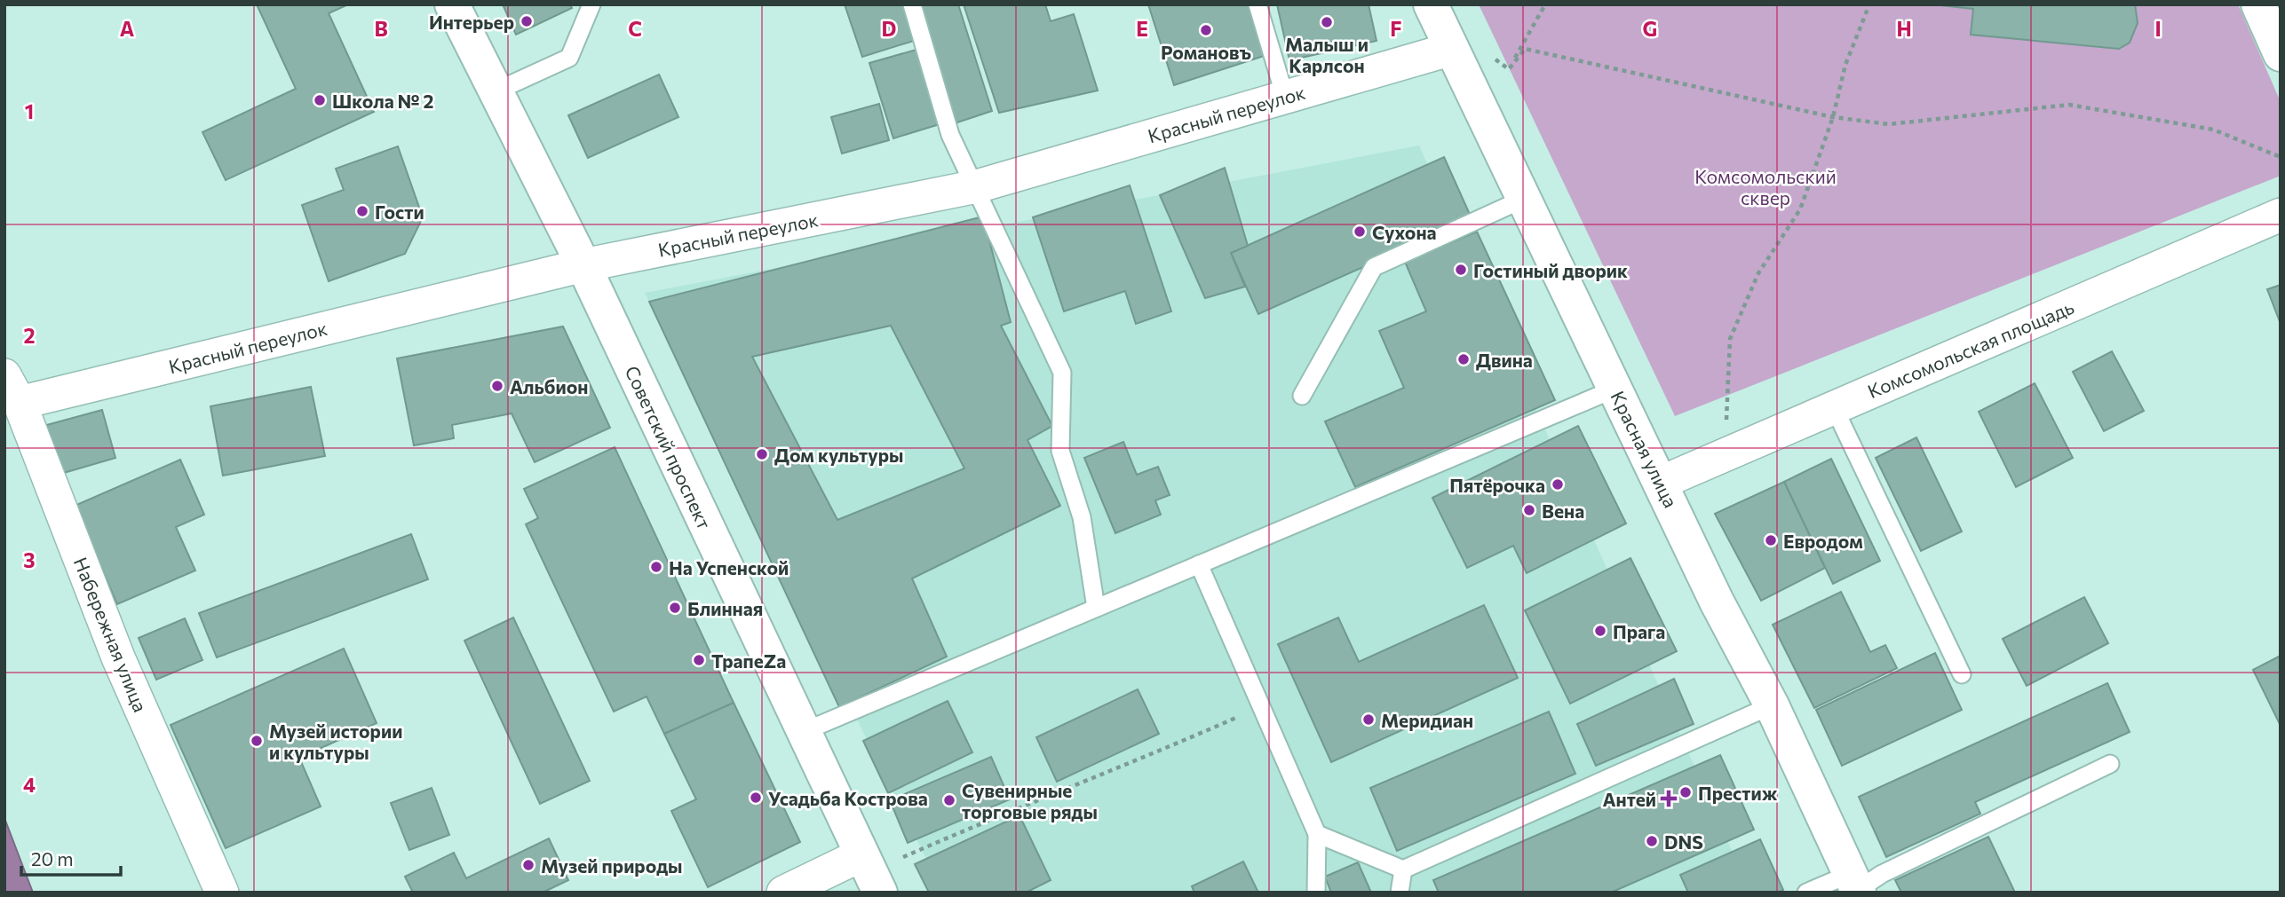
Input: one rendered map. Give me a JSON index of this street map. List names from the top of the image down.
{
  "streets": {
    "street": [
      "Красный переулок",
      "Комсомольская площадь",
      "Советский проспект",
      "Красная улица",
      "Набережная улица"
    ]
  },
  "crossings": [
    ["Красный переулок", "Советский проспект"],
    ["Красный переулок", "Красная улица"],
    ["Красный переулок", "Набережная улица"],
    ["Комсомольская площадь", "Красная улица"]
  ],
  "parks": ["Комсомольский сквер"],
  "places": {
    "other": [
      "Интерьер",
      "Малыш и Карлсон",
      "Романовъ",
      "Школа № 2",
      "Гости",
      "Сухона",
      "Гостиный дворик",
      "Двина",
      "Альбион",
      "Дом культуры",
      "Пятёрочка",
      "Вена",
      "Евродом",
      "На Успенской",
      "Блинная",
      "Прага",
      "ТрапеZa",
      "Меридиан",
      "Музей истории и культуры",
      "Престиж",
      "Усадьба Кострова",
      "Сувенирные торговые ряды",
      "DNS",
      "Музей природы"
    ],
    "health": ["Антей"]
  },
  "scale_bar": "20 m",
  "grid": {
    "columns": [
      "A",
      "B",
      "C",
      "D",
      "E",
      "F",
      "G",
      "H",
      "I"
    ],
    "rows": [
      "1",
      "2",
      "3",
      "4"
    ]
  }
}
